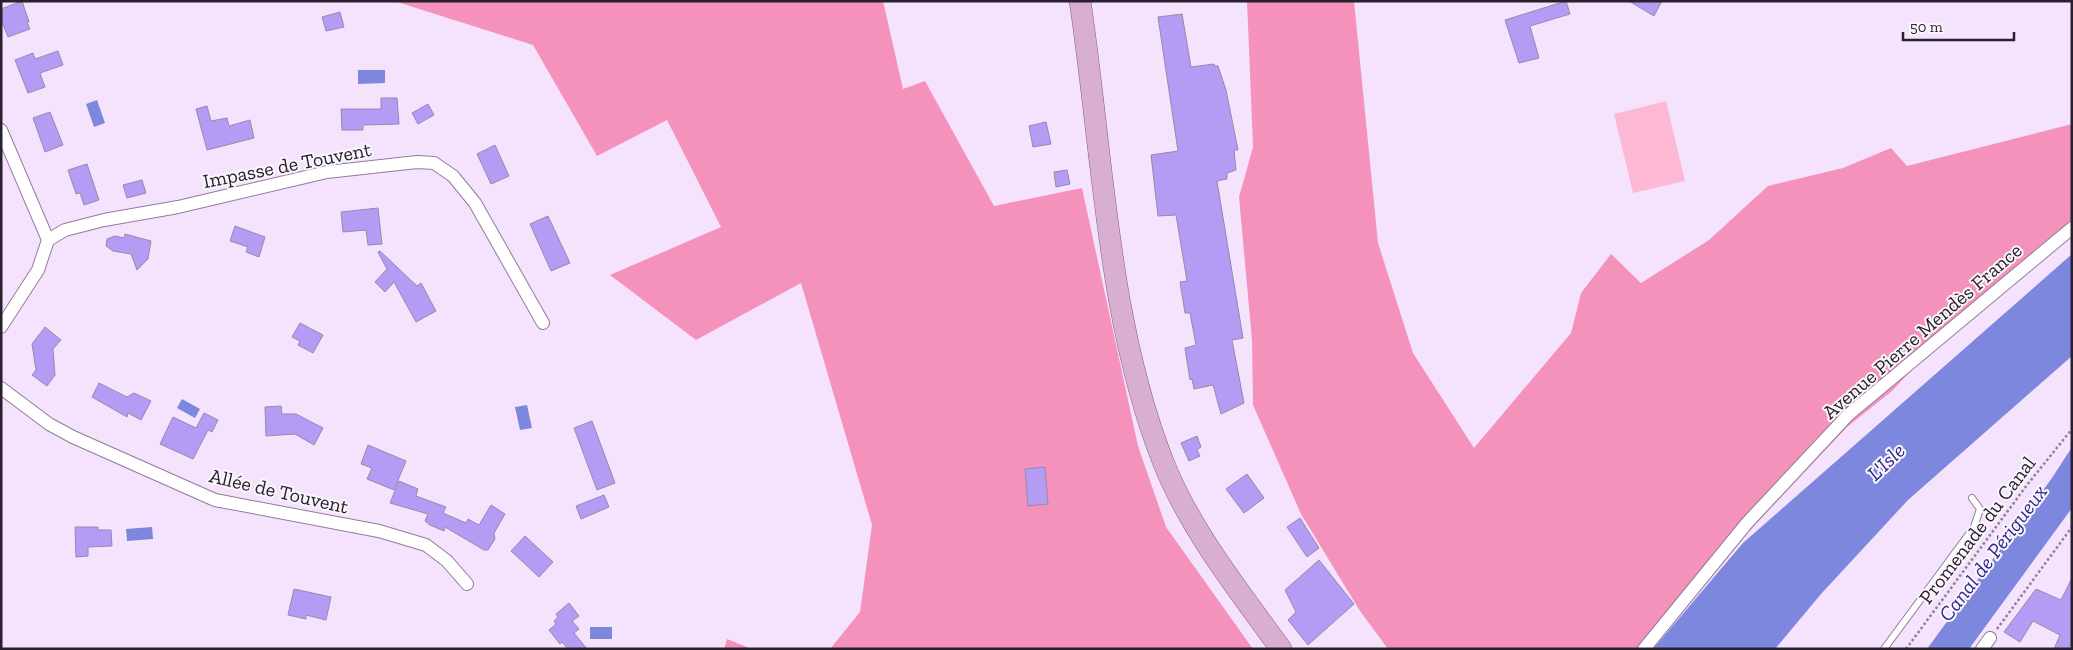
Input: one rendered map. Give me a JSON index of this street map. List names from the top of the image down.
{
  "streets": {
    "street": ["Impasse de Touvent", "Avenue Pierre Mendès France", "Allée de Touvent"],
    "path": ["Promenade du Canal"]
  },
  "water": ["L'Isle", "Canal de Périgueux"],
  "scale_bar": "50 m"
}
